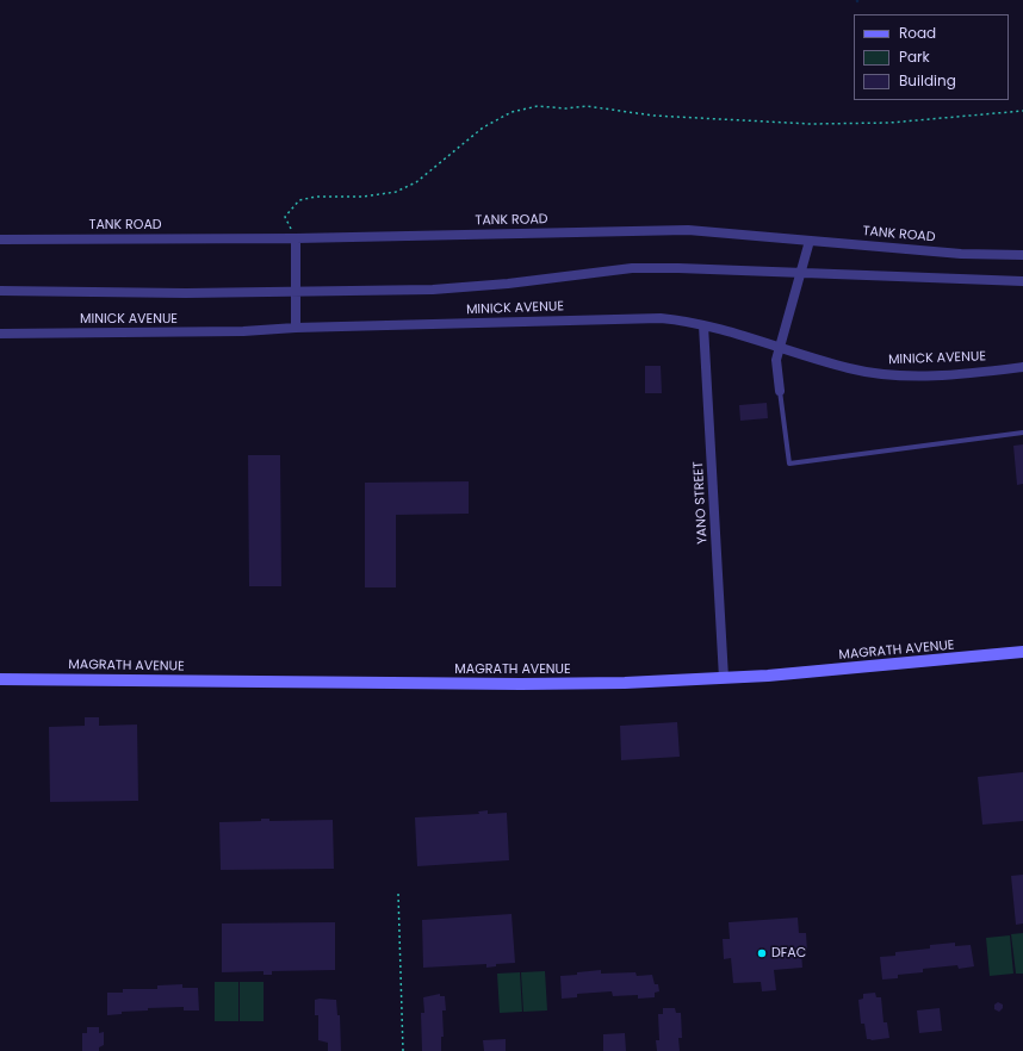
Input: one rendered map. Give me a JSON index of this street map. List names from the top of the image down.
{
  "streets": {
    "main road": ["MAGRATH AVENUE"],
    "street": ["TANK ROAD", "MINICK AVENUE", "YANO STREET"]
  },
  "crossings": [
    ["MINICK AVENUE", "YANO STREET"],
    ["YANO STREET", "MAGRATH AVENUE"]
  ],
  "places": ["DFAC"],
  "legend": ["Road", "Park", "Building"]
}
